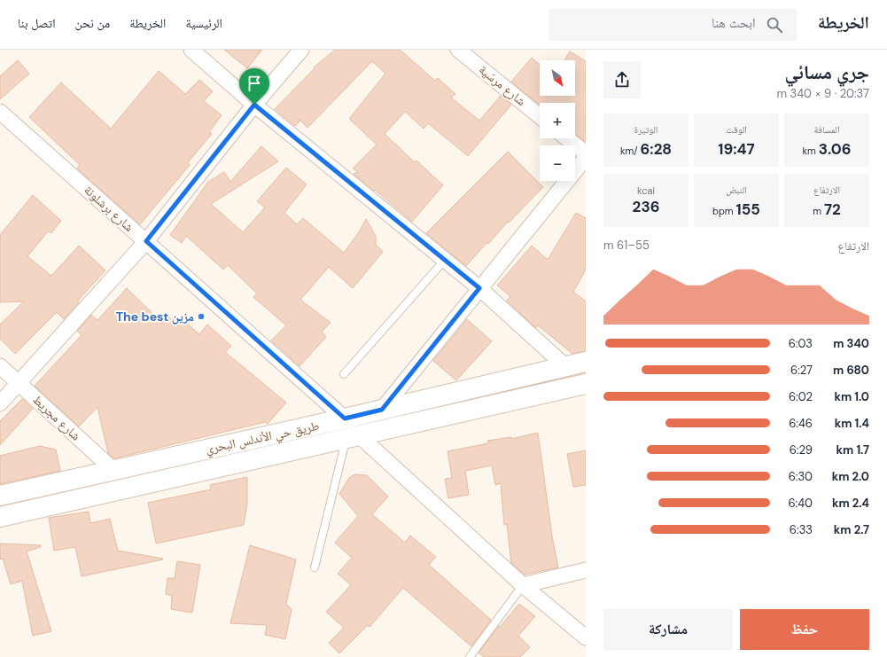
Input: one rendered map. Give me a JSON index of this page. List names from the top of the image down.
{
  "streets": {
    "street": [
      "شارع مرسّية",
      "شارع برشلونة",
      "شارع مجريط",
      "طريق حي الأندلس البحري"
    ]
  },
  "crossings": [
    ["شارع برشلونة", "طريق حي الأندلس البحري"],
    ["شارع مجريط", "طريق حي الأندلس البحري"]
  ],
  "places": ["The best مزين"],
  "north": "bottom right",
  "page": {
    "header": "الخريطة",
    "search": "ابحث هنا",
    "nav": [
      "الرئيسية",
      "الخريطة",
      "من نحن",
      "اتصل بنا"
    ],
    "heading": ["جري مسائي", "20:37 · 9 × 340 m"],
    "map_buttons": ["+", "−"],
    "stats": [
      ["المسافة", "3.06 km"],
      ["الوقت", "19:47"],
      ["الوتيرة", "6:28 /km"],
      ["الارتفاع", "72 m"],
      ["النبض", "155 bpm"],
      ["kcal", "236"]
    ],
    "chart": ["الارتفاع", "55–61 m"],
    "list": [
      {
        "name": "340 m",
        "note": "6:03"
      },
      {
        "name": "680 m",
        "note": "6:27"
      },
      {
        "name": "1.0 km",
        "note": "6:02"
      },
      {
        "name": "1.4 km",
        "note": "6:46"
      },
      {
        "name": "1.7 km",
        "note": "6:29"
      },
      {
        "name": "2.0 km",
        "note": "6:30"
      },
      {
        "name": "2.4 km",
        "note": "6:40"
      },
      {
        "name": "2.7 km",
        "note": "6:33"
      }
    ],
    "buttons": ["حفظ", "مشاركة"]
  }
}
